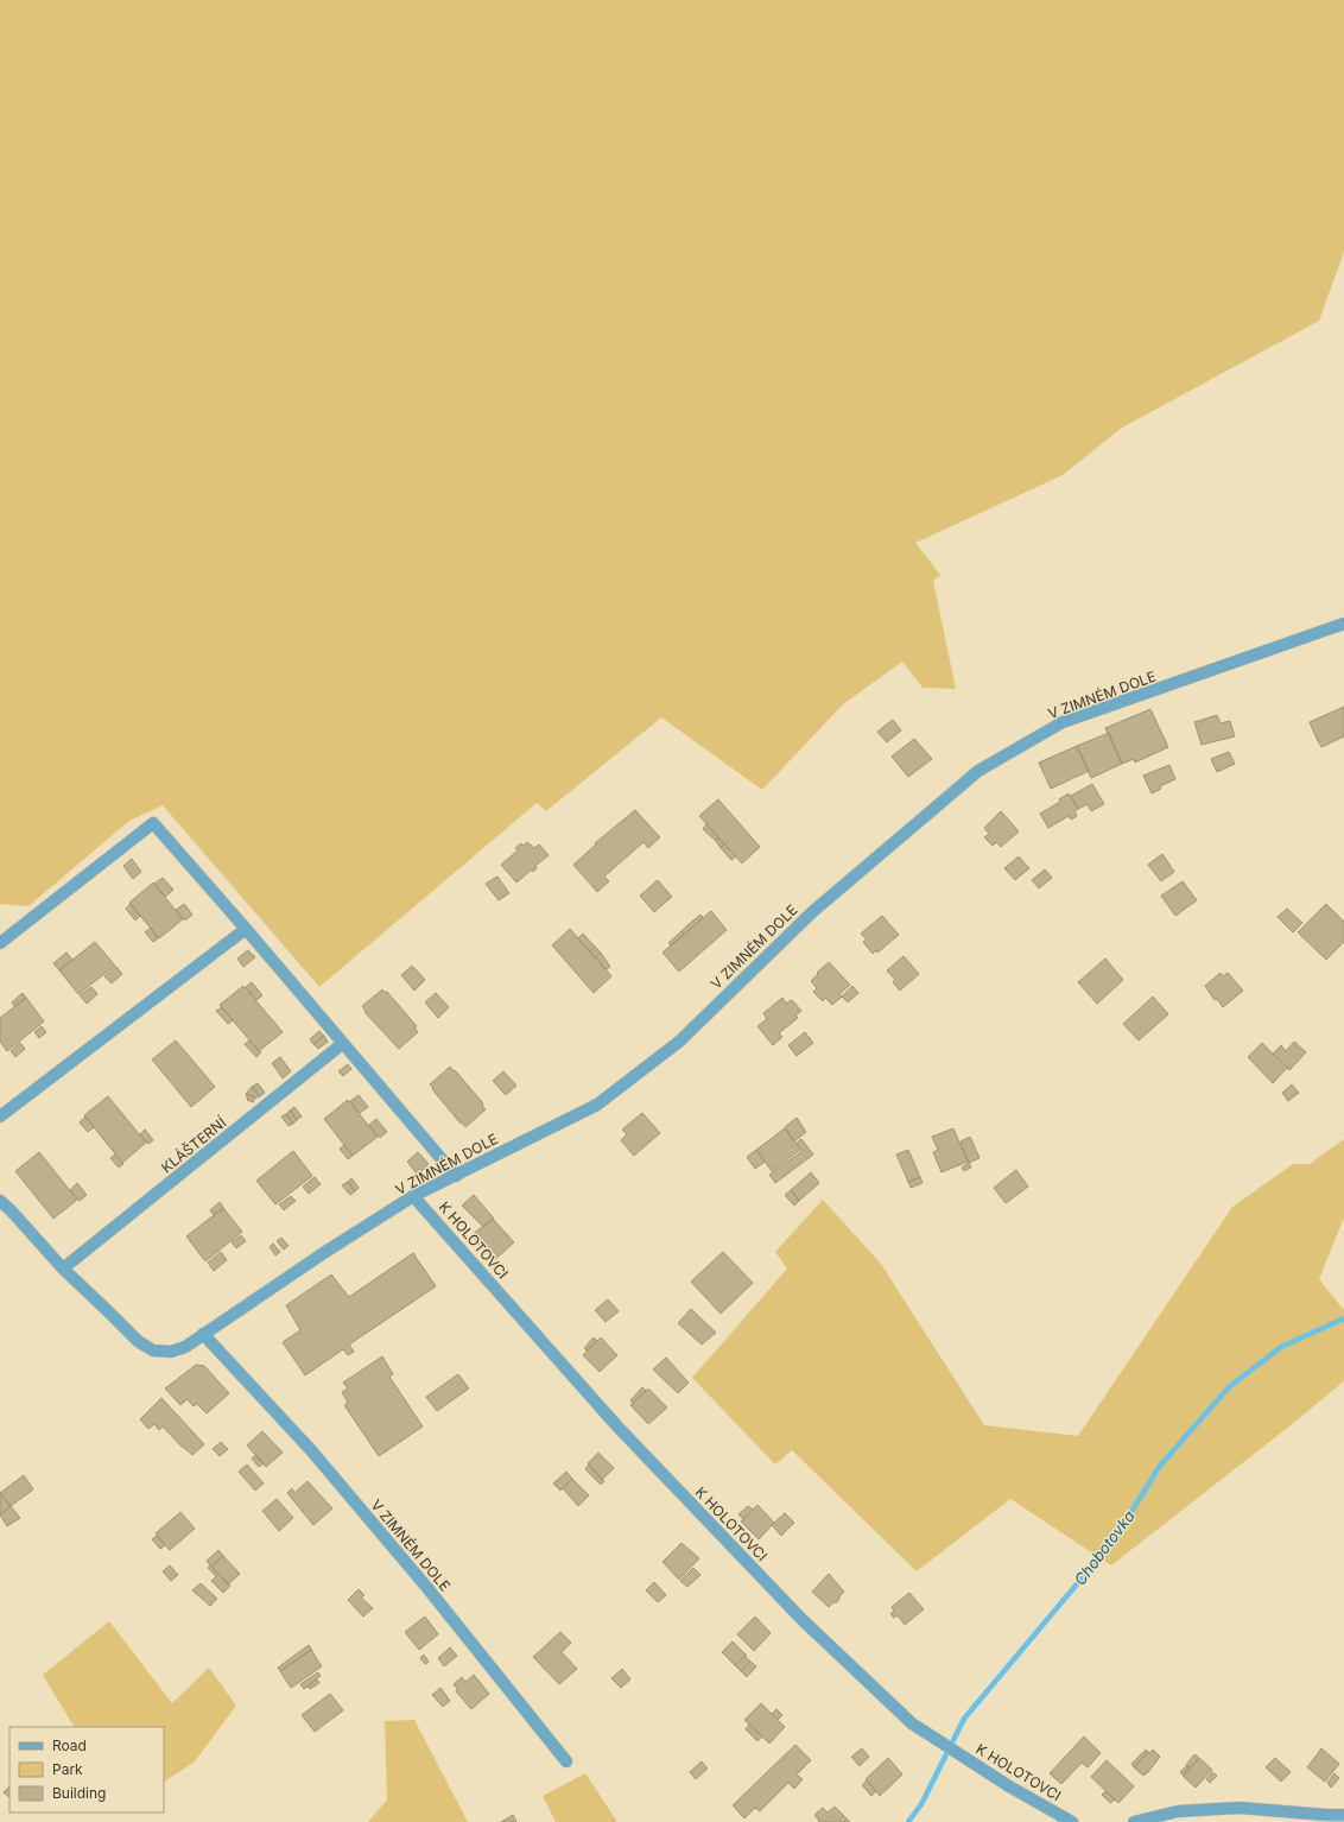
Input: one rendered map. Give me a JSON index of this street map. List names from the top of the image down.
{
  "streets": {
    "street": ["V ZIMNÉM DOLE", "KLÁŠTERNÍ", "K HOLOTOVCI"]
  },
  "crossings": [
    ["V ZIMNÉM DOLE", "KLÁŠTERNÍ"],
    ["V ZIMNÉM DOLE", "K HOLOTOVCI"]
  ],
  "water": ["Chobotovka"],
  "legend": ["Road", "Park", "Building"]
}
